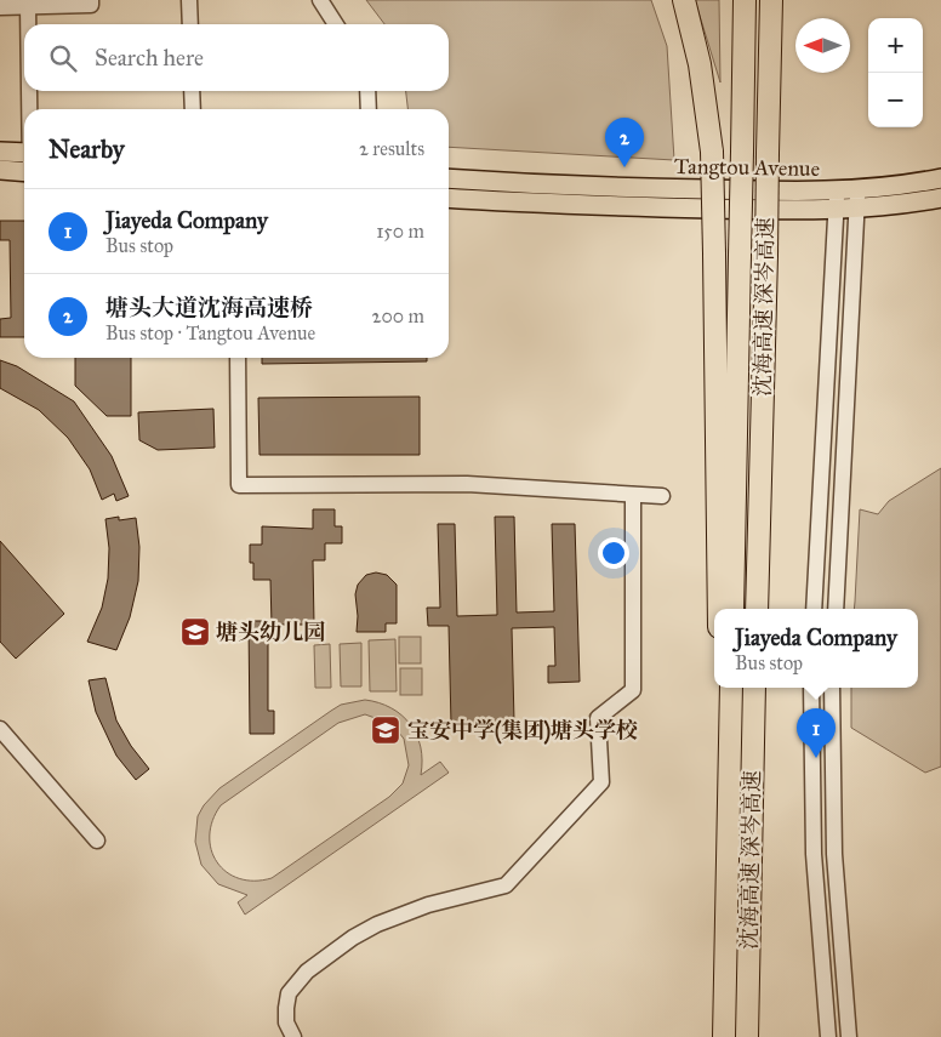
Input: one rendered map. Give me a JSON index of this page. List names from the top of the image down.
{
  "streets": {
    "highway": ["沈海高速 深岑高速"],
    "main road": ["Tangtou Avenue"]
  },
  "places": {
    "school or university": ["塘头幼儿园", "宝安中学(集团)塘头学校"]
  },
  "north": "left",
  "page": {
    "map_buttons": ["+", "−"],
    "search": "Search here",
    "heading": ["Nearby", "2 results"],
    "pins": ["2", "1"],
    "list": [
      {
        "mark": "1",
        "name": "Jiayeda Company",
        "note": "Bus stop",
        "value": "150 m"
      },
      {
        "mark": "2",
        "name": "塘头大道沈海高速桥",
        "note": "Bus stop · Tangtou Avenue",
        "value": "200 m"
      }
    ],
    "popup": ["Jiayeda Company", "Bus stop"]
  }
}
